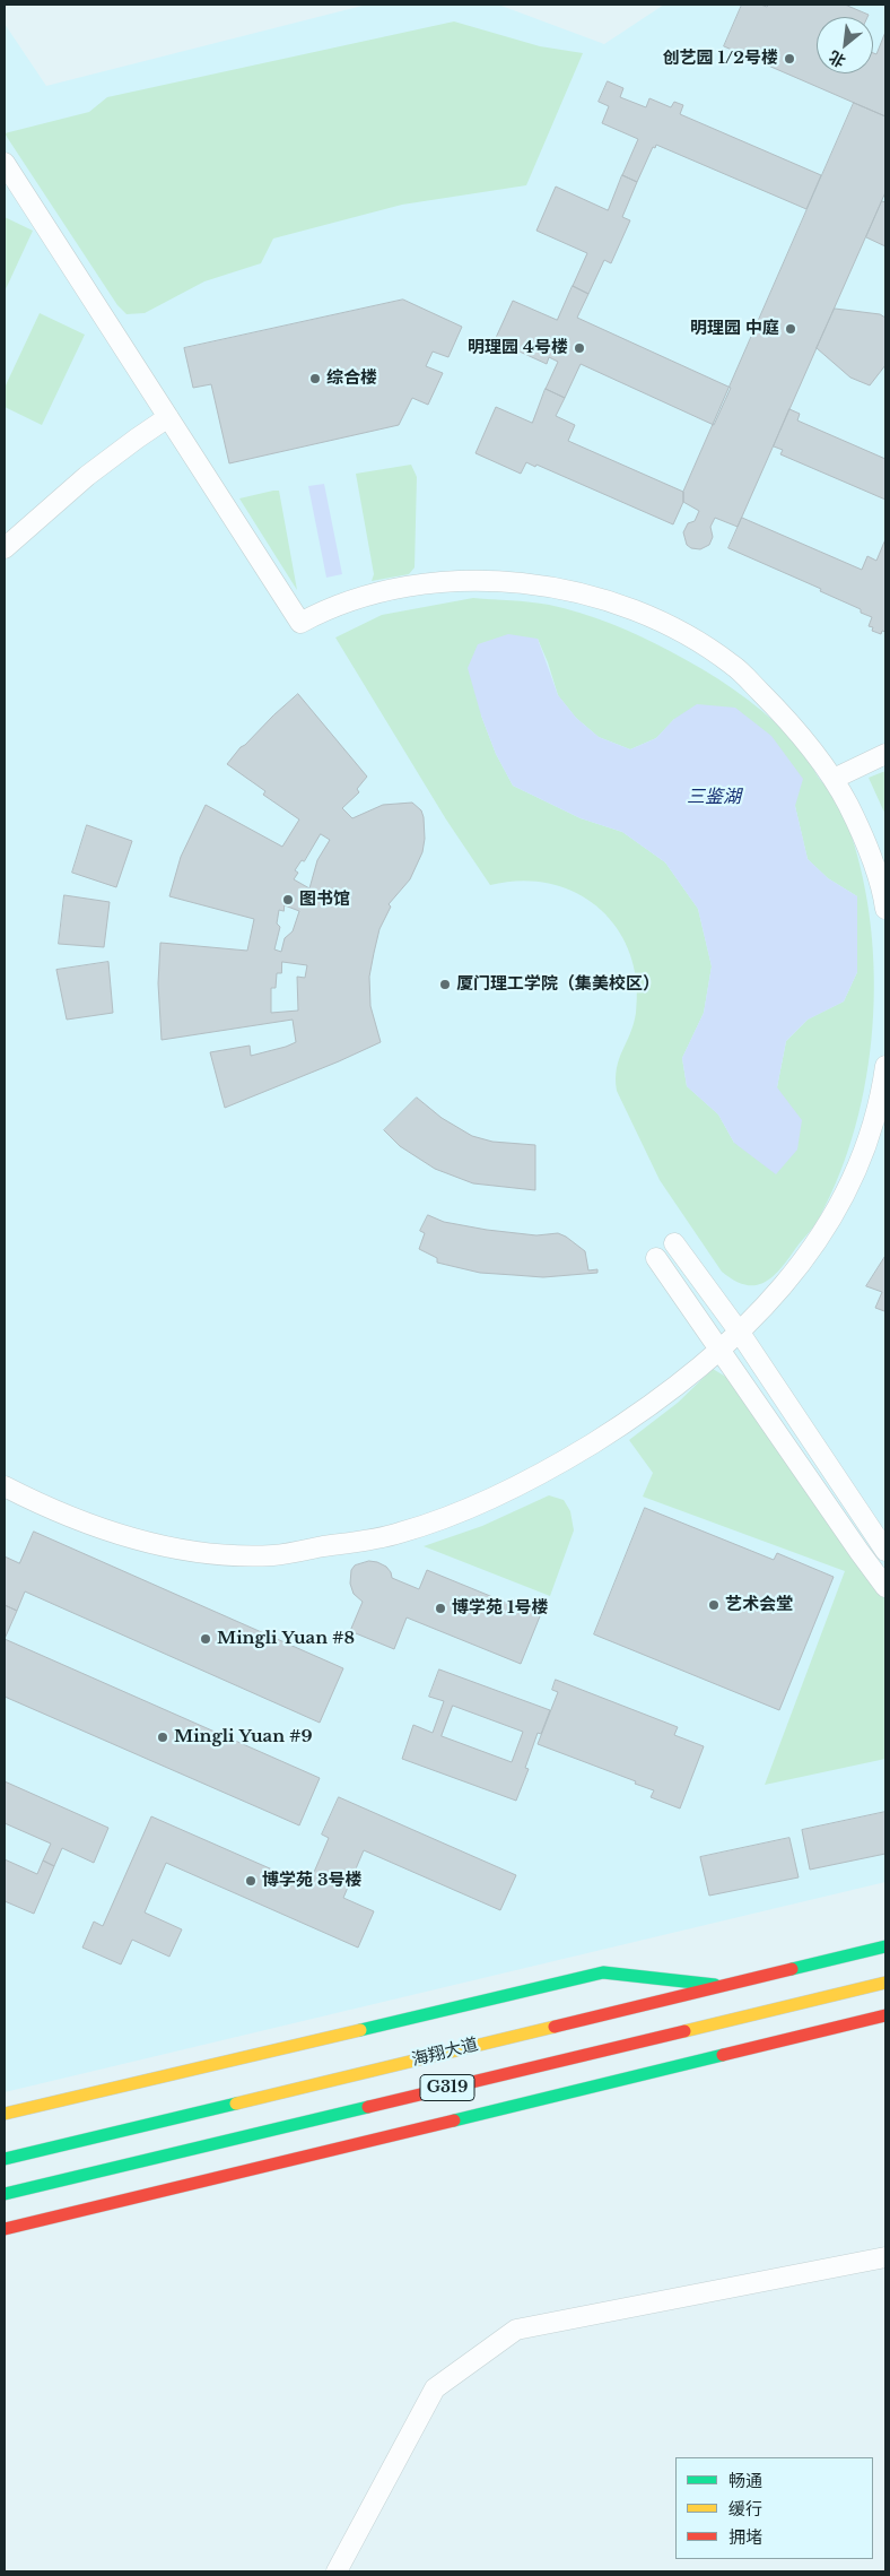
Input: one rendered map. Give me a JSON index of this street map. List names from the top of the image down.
{
  "streets": {
    "main road": ["海翔大道", "G319"]
  },
  "water": ["三鉴湖"],
  "places": [
    "创艺园 1/2号楼",
    "明理园 中庭",
    "明理园 4号楼",
    "综合楼",
    "图书馆",
    "厦门理工学院（集美校区）",
    "艺术会堂",
    "博学苑 1号楼",
    "Mingli Yuan #8",
    "Mingli Yuan #9",
    "博学苑 3号楼"
  ],
  "legend": ["畅通", "缓行", "拥堵"],
  "north": "bottom left"
}
